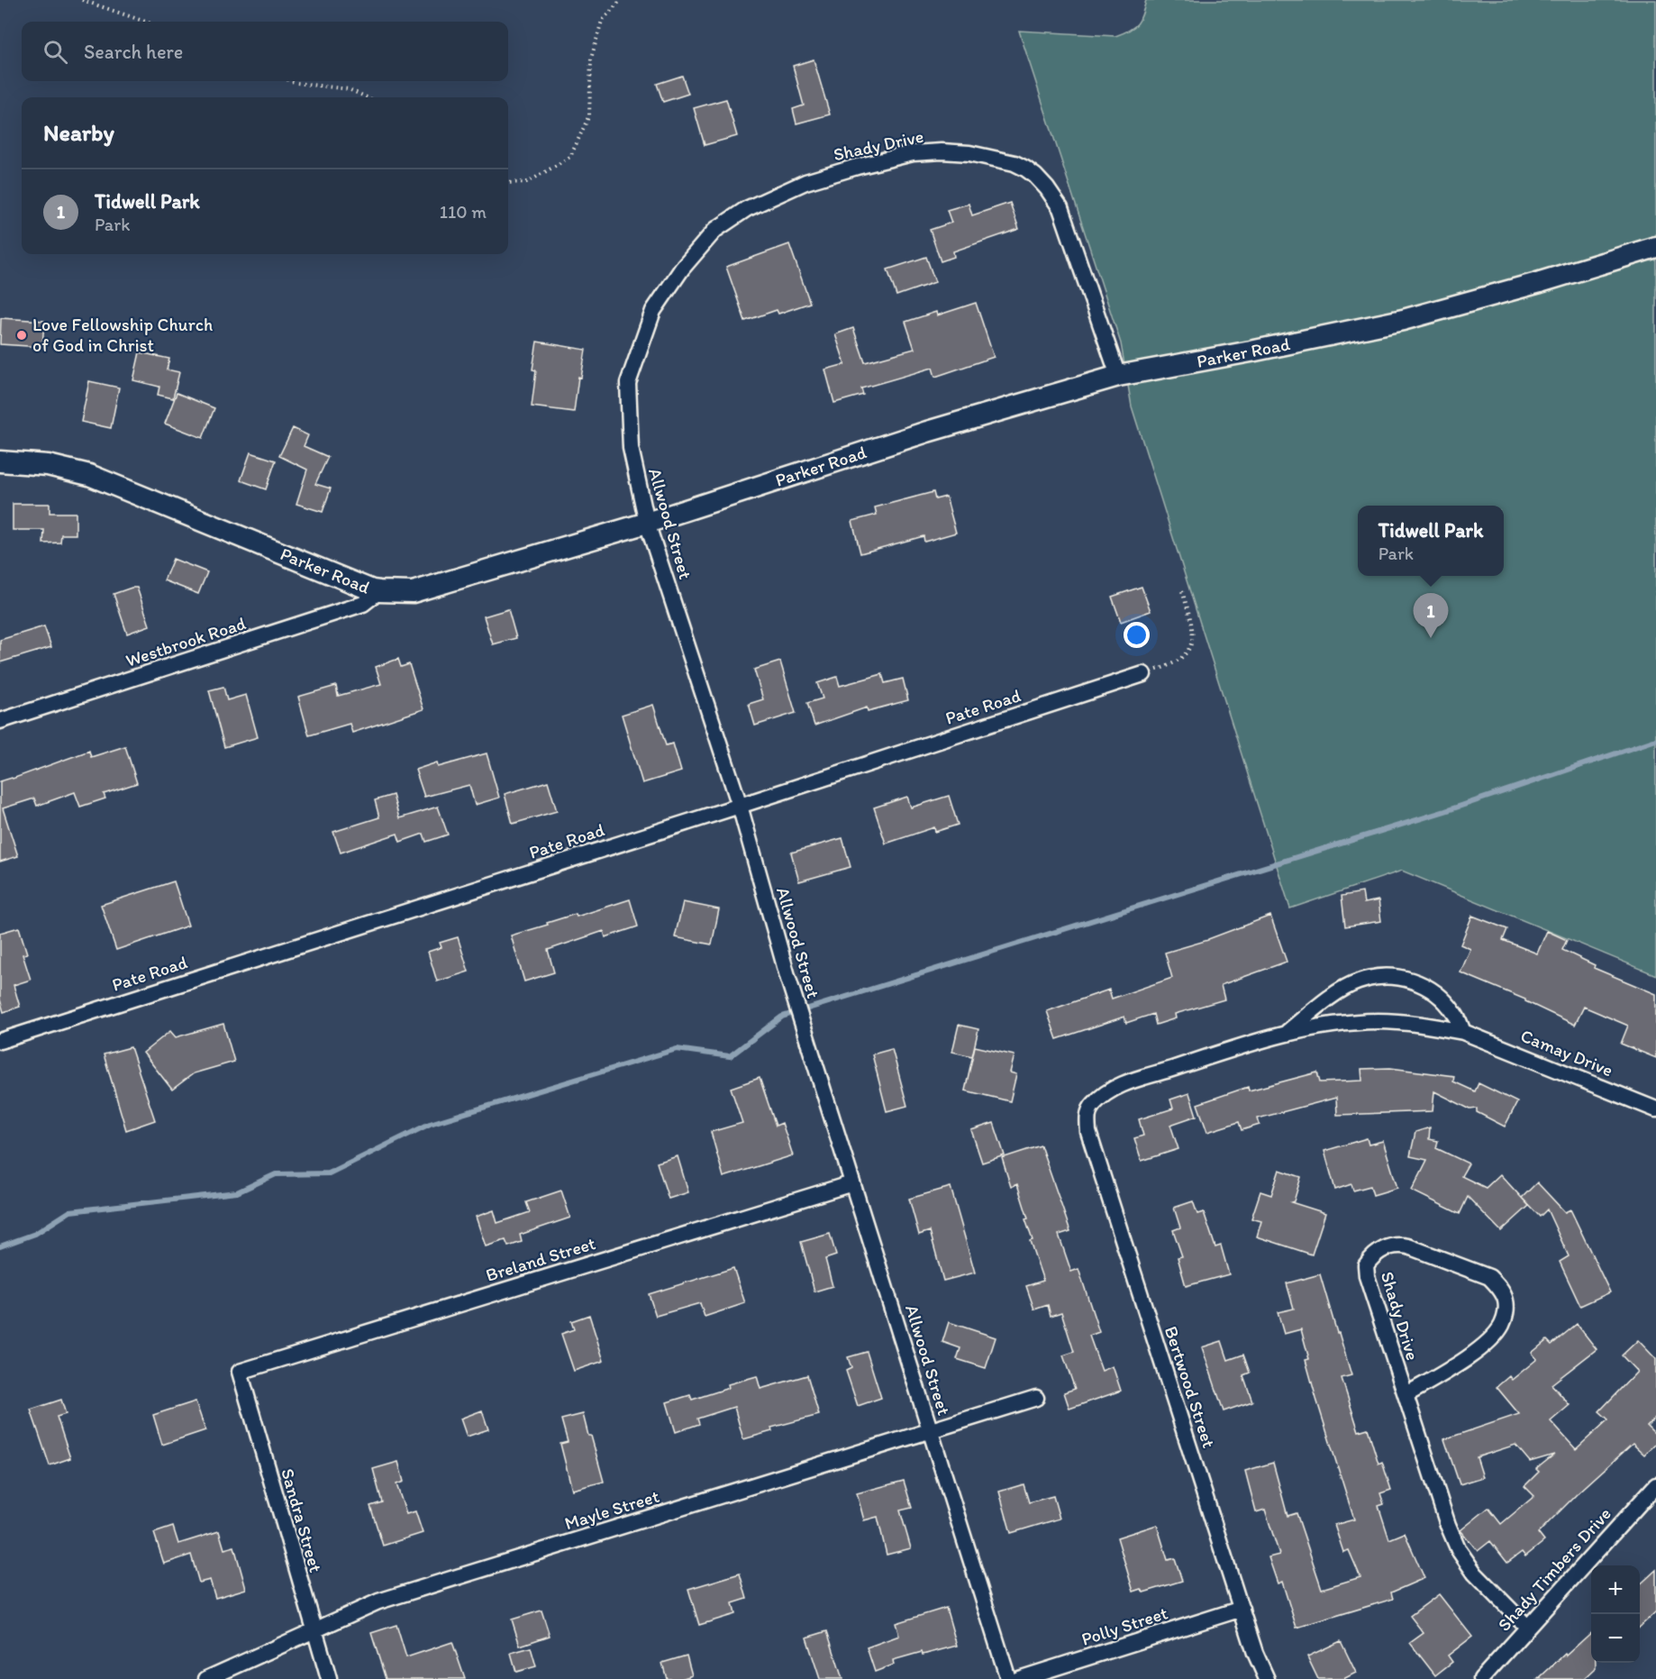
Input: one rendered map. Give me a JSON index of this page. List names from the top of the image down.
{
  "streets": {
    "main road": ["Parker Road"],
    "street": [
      "Shady Drive",
      "Allwood Street",
      "Westbrook Road",
      "Pate Road",
      "Camay Drive",
      "Breland Street",
      "Bertwood Street",
      "Mayle Street",
      "Sandra Street",
      "Shady Timbers Drive",
      "Polly Street"
    ]
  },
  "crossings": [
    ["Shady Drive", "Parker Road"],
    ["Shady Drive", "Allwood Street"],
    ["Shady Drive", "Shady Timbers Drive"],
    ["Parker Road", "Allwood Street"],
    ["Parker Road", "Westbrook Road"],
    ["Allwood Street", "Pate Road"],
    ["Allwood Street", "Breland Street"],
    ["Allwood Street", "Mayle Street"],
    ["Camay Drive", "Bertwood Street"],
    ["Breland Street", "Sandra Street"],
    ["Bertwood Street", "Polly Street"],
    ["Mayle Street", "Sandra Street"]
  ],
  "places": ["Love Fellowship Church of God in Christ"],
  "page": {
    "search": "Search here",
    "heading": "Nearby",
    "list": [
      {
        "mark": "1",
        "name": "Tidwell Park",
        "note": "Park",
        "value": "110 m"
      }
    ],
    "popup": ["Tidwell Park", "Park"],
    "pins": "1",
    "map_buttons": ["+", "−"]
  }
}
